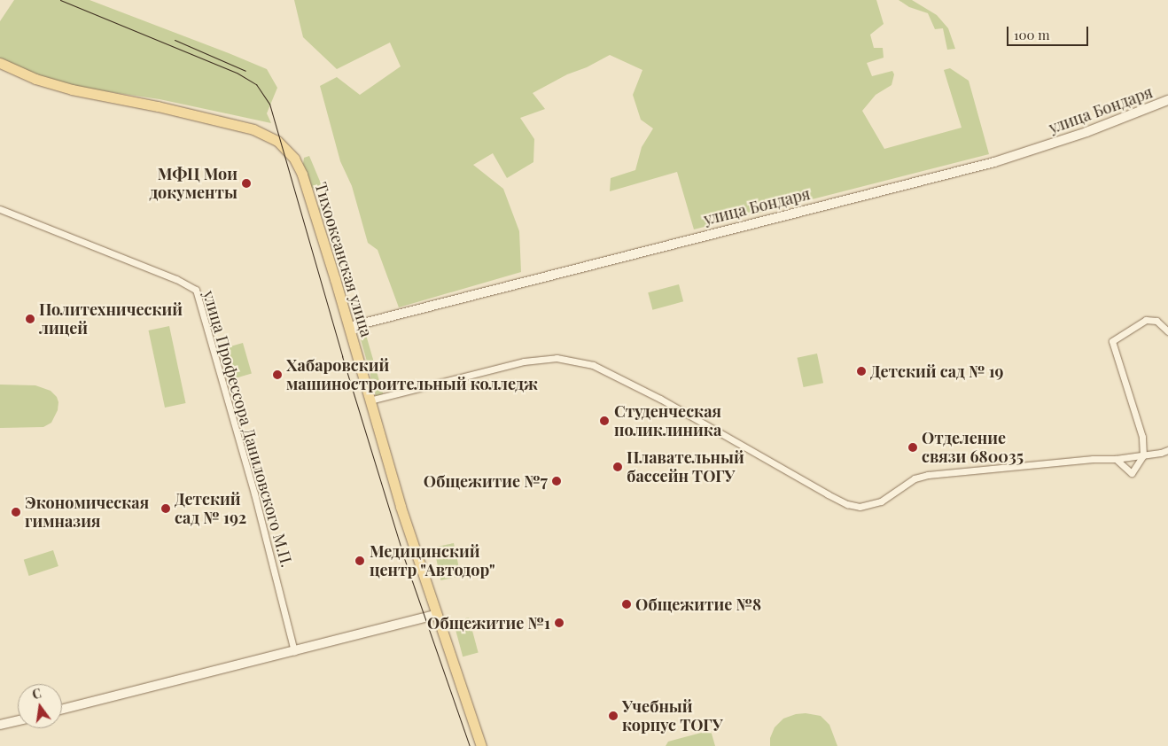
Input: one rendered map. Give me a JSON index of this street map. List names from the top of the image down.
{
  "streets": {
    "main road": ["улица Бондаря", "Тихоокеанская улица"],
    "street": ["улица Профессора Даниловского М.П."]
  },
  "crossings": [
    ["улица Бондаря", "Тихоокеанская улица"]
  ],
  "places": [
    "МФЦ Мои документы",
    "Политехнический лицей",
    "Детский сад № 19",
    "Хабаровский машиностроительный колледж",
    "Студенческая поликлиника",
    "Отделение связи 680035",
    "Плавательный бассейн ТОГУ",
    "Общежитие №7",
    "Детский сад № 192",
    "Экономическая гимназия",
    "Медицинский центр \"Автодор\"",
    "Общежитие №8",
    "Общежитие №1",
    "Учебный корпус ТОГУ"
  ],
  "scale_bar": "100 m",
  "north": "top"
}
